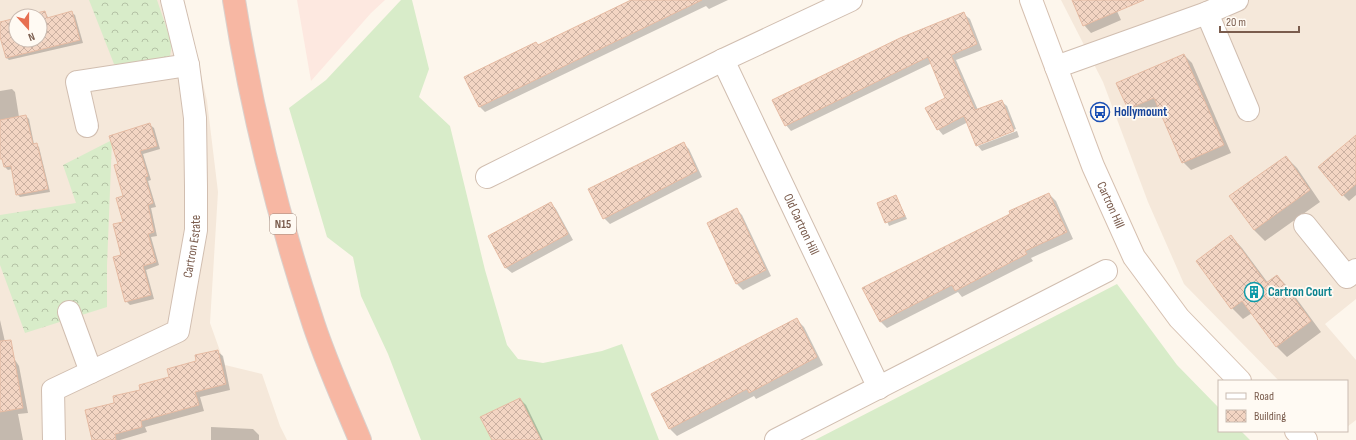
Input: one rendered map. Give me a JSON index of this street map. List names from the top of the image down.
{
  "streets": {
    "highway": ["N15"],
    "street": ["Cartron Hill", "Old Cartron Hill", "Cartron Estate"]
  },
  "places": {
    "bus stop": ["Hollymount"],
    "building": ["Cartron Court"]
  },
  "legend": ["Road", "Building"],
  "scale_bar": "20 m",
  "north": "bottom"
}
